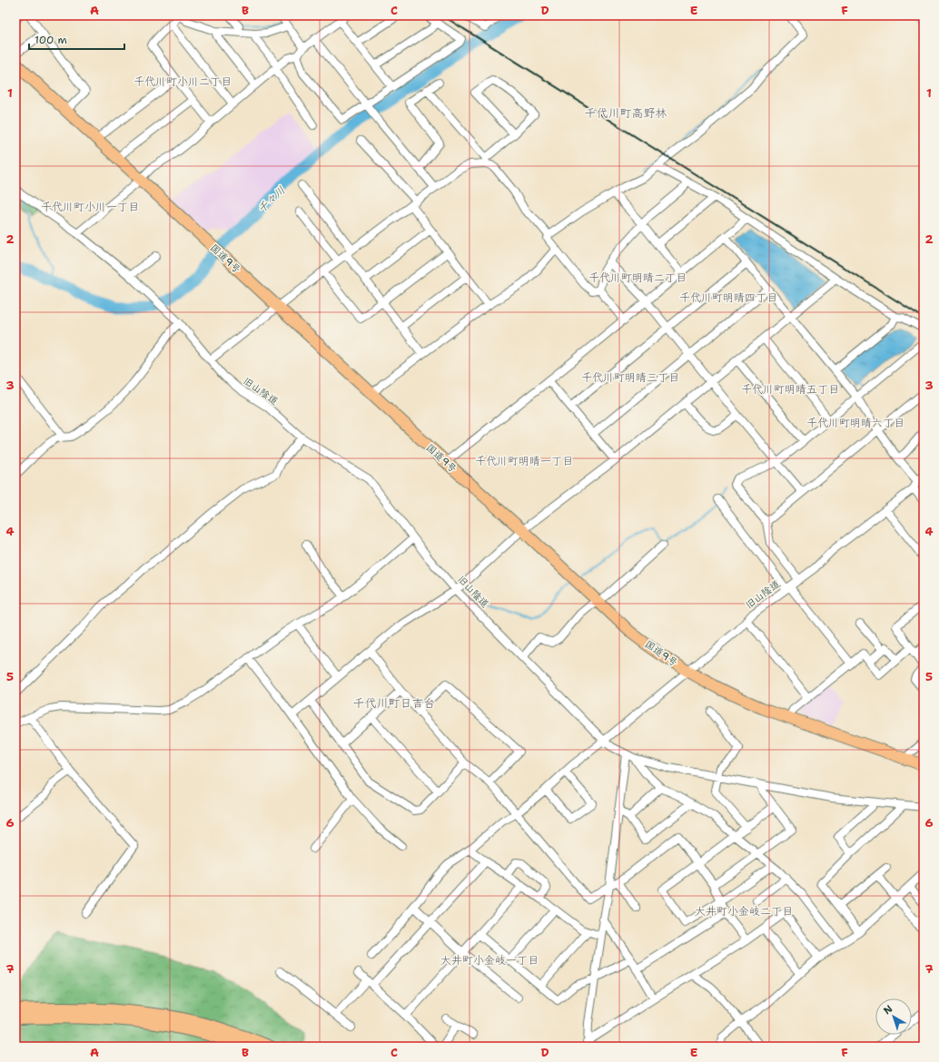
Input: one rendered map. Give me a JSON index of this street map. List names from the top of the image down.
{
  "streets": {
    "highway": ["国道9号"],
    "street": ["旧山陰道"]
  },
  "crossings": [
    ["国道9号", "旧山陰道"]
  ],
  "districts": [
    "千代川町小川二丁目",
    "千代川町高野林",
    "千代川町小川一丁目",
    "千代川町明晴二丁目",
    "千代川町明晴四丁目",
    "千代川町明晴三丁目",
    "千代川町明晴五丁目",
    "千代川町明晴六丁目",
    "千代川町明晴一丁目",
    "千代川町日吉台",
    "大井町小金岐二丁目",
    "大井町小金岐一丁目"
  ],
  "water": ["千々川"],
  "scale_bar": "100 m",
  "north": "top left",
  "grid": {
    "columns": [
      "A",
      "B",
      "C",
      "D",
      "E",
      "F"
    ],
    "rows": [
      "1",
      "2",
      "3",
      "4",
      "5",
      "6",
      "7"
    ]
  }
}
